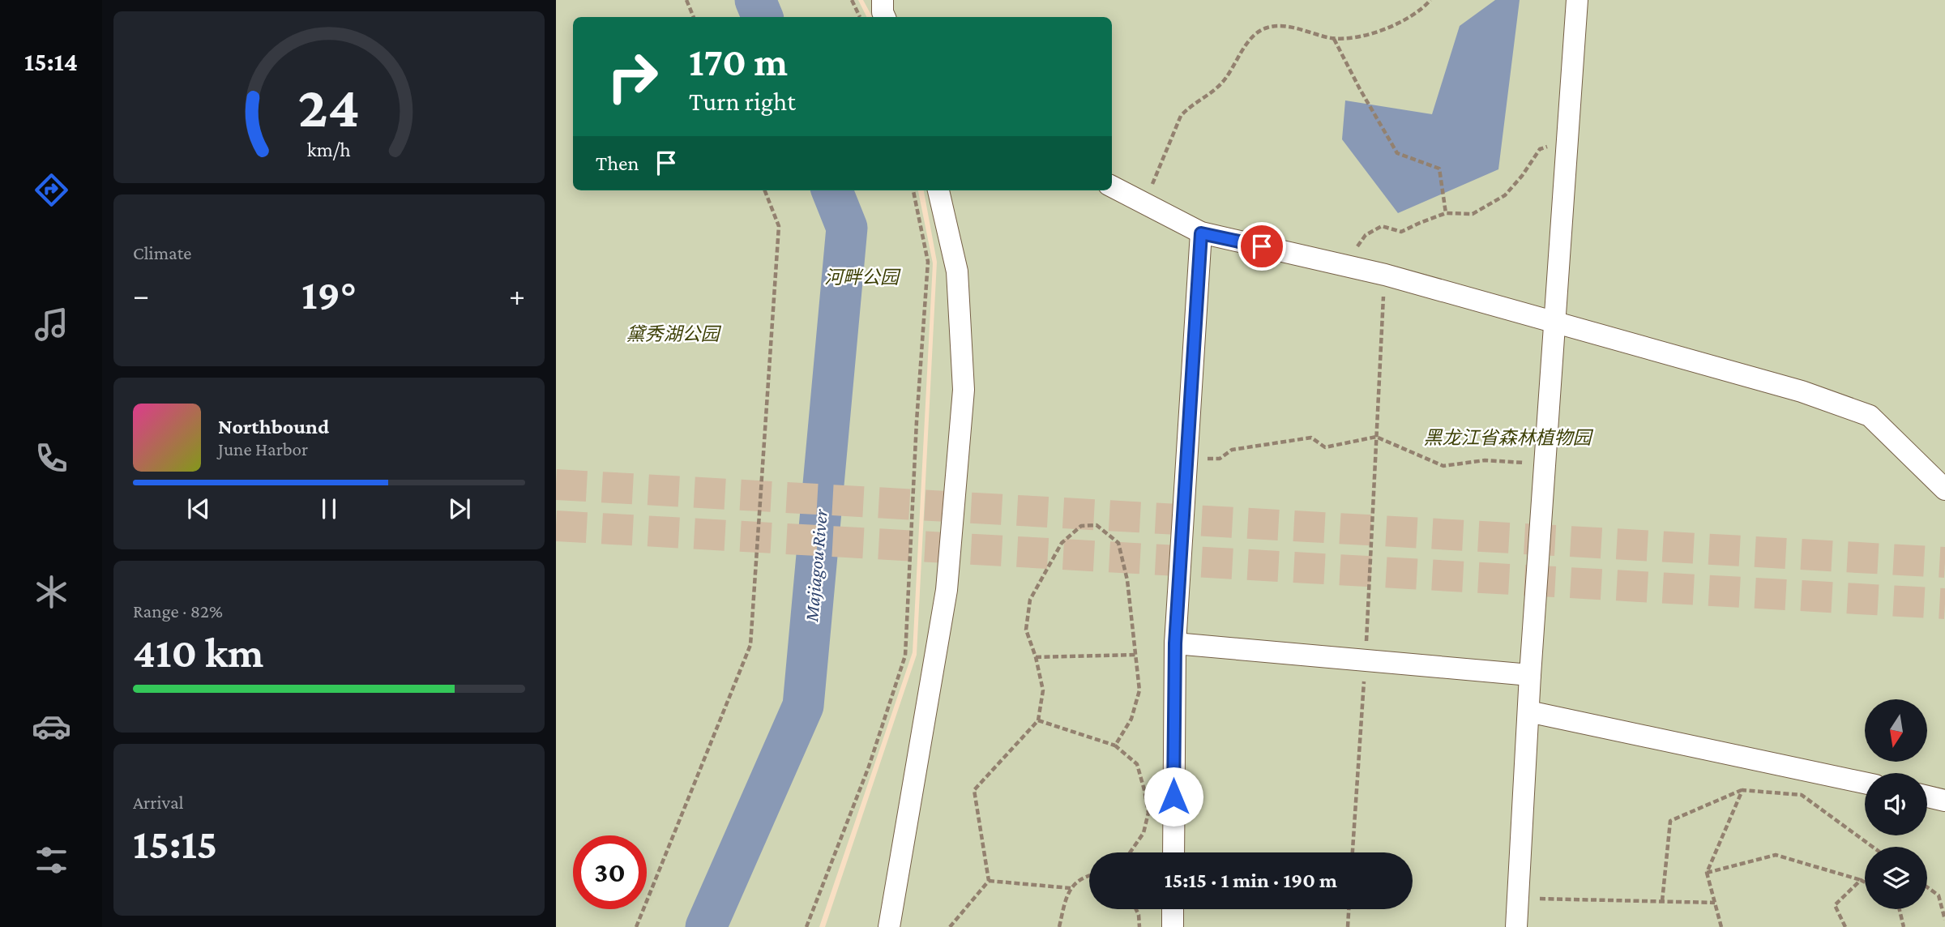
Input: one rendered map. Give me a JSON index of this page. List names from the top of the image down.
{
  "water": ["Majiagou River"],
  "parks": ["河畔公园", "黛秀湖公园", "黑龙江省森林植物园"],
  "north": "bottom",
  "page": {
    "tabs": "15:14",
    "turn": ["170 m", "Turn right"],
    "then": "Then",
    "tile": [
      "Climate",
      ["Range · 82%", "410 km"],
      ["Arrival", "15:15"]
    ],
    "heat": ["−", "19°", "+"],
    "song": ["Northbound", "June Harbor"],
    "limit": "30",
    "trip": "15:15 · 1 min · 190 m",
    "gauge": ["24", "km/h"]
  }
}
